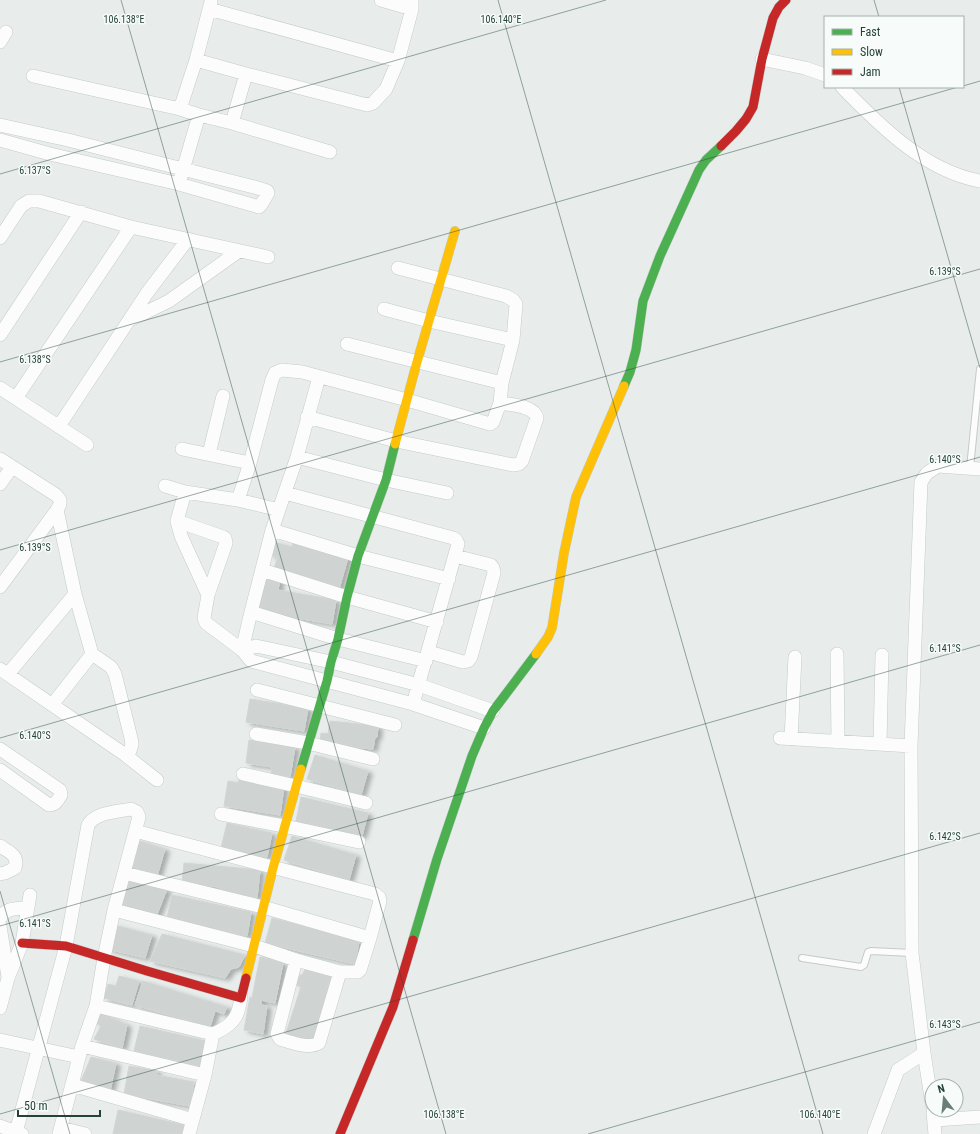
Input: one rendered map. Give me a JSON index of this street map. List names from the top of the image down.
{
  "legend": ["Fast", "Slow", "Jam"],
  "scale_bar": "50 m",
  "north": "top",
  "coordinates": [
    "106.138°E",
    "106.140°E",
    "6.137°S",
    "6.139°S",
    "6.138°S",
    "6.140°S",
    "6.141°S",
    "6.142°S",
    "6.143°S"
  ]
}
